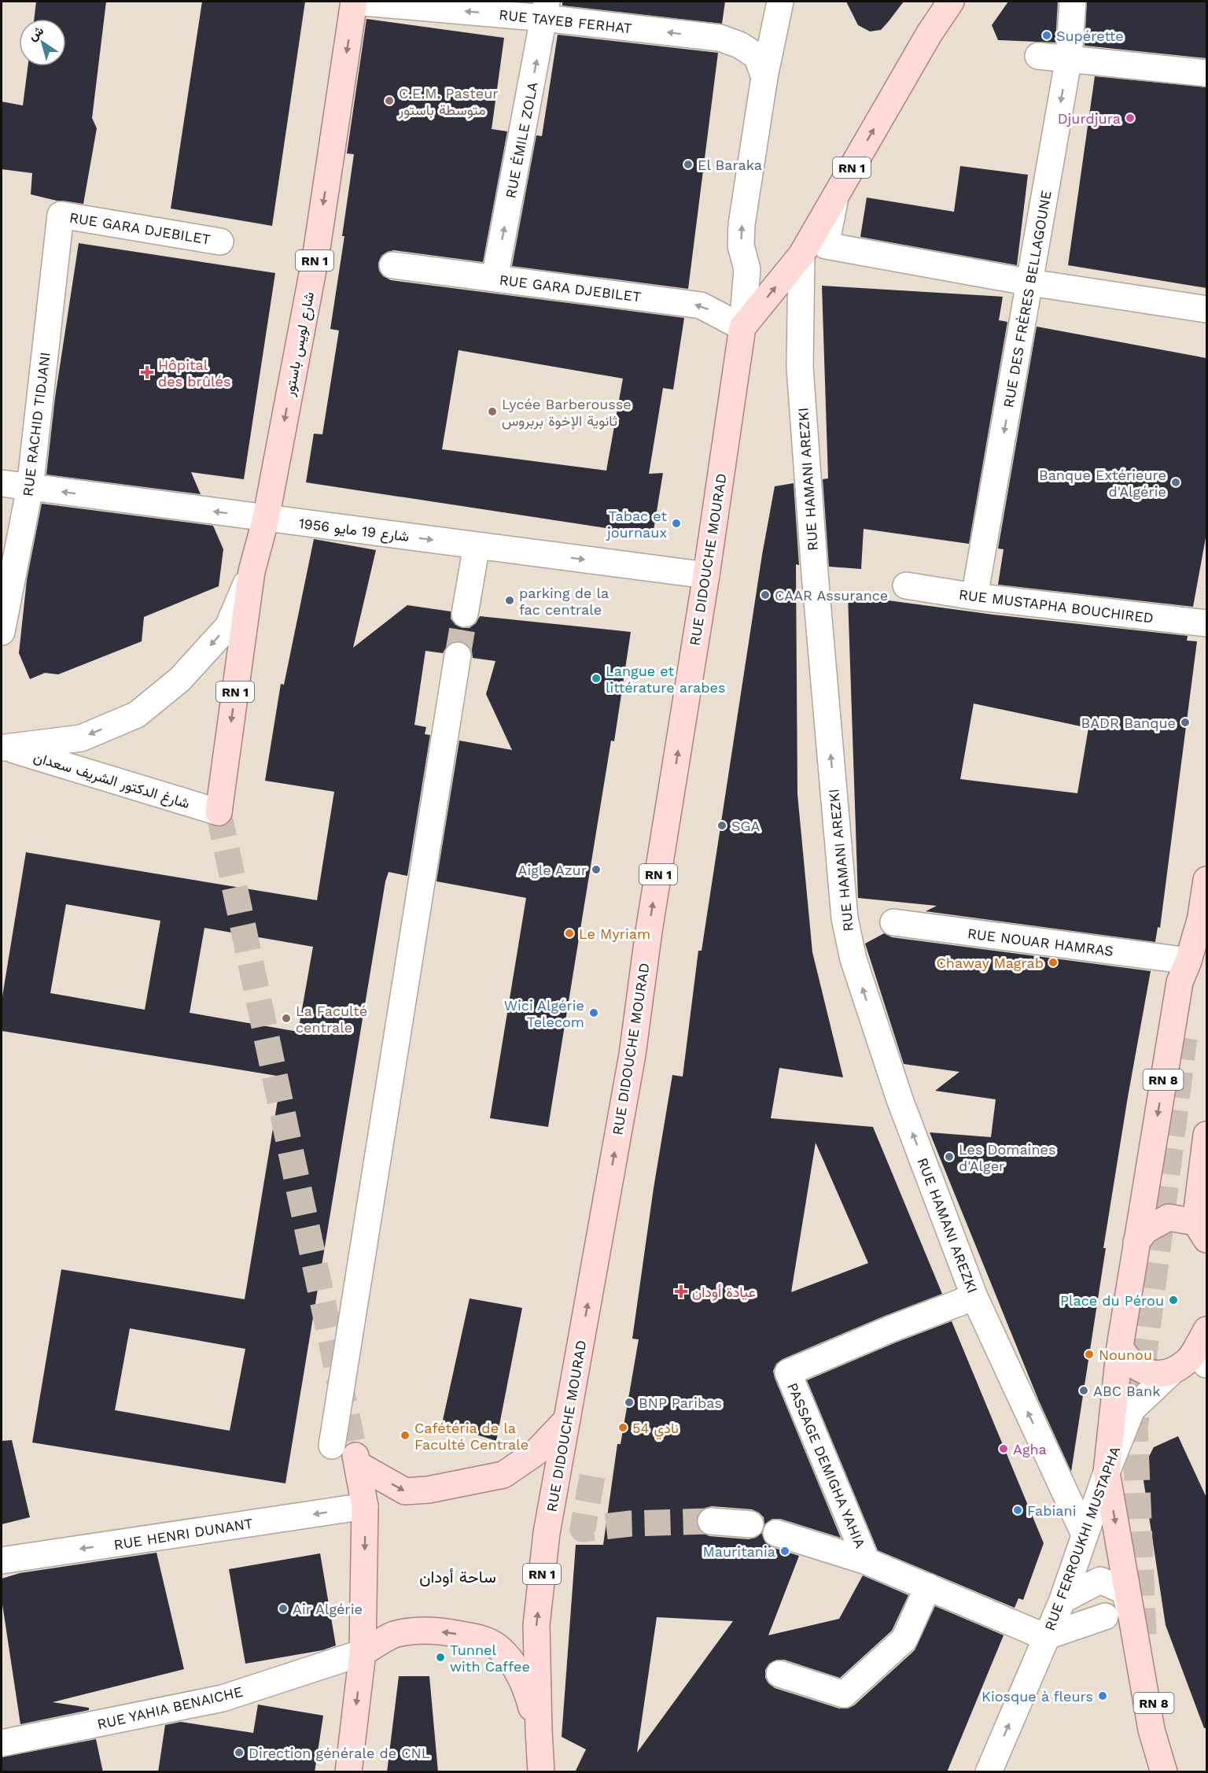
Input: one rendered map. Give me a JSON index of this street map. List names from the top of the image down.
{
  "streets": {
    "main road": [
      "RN 1",
      "شارع لويس باستور",
      "RUE DIDOUCHE MOURAD",
      "RN 8"
    ],
    "street": [
      "RUE TAYEB FERHAT",
      "RUE ÉMILE ZOLA",
      "RUE GARA DJEBILET",
      "RUE DES FRÈRES BELLAGOUNE",
      "RUE RACHID TIDJANI",
      "RUE HAMANI AREZKI",
      "شارع 19 مايو 1956",
      "RUE MUSTAPHA BOUCHIRED",
      "شارغ الدكتور الشريف سعدان",
      "RUE NOUAR HAMRAS",
      "PASSAGE DEMIGHA YAHIA",
      "RUE HENRI DUNANT",
      "RUE FERROUKHI MUSTAPHA",
      "RUE YAHIA BENAICHE"
    ]
  },
  "crossings": [
    ["RUE TAYEB FERHAT", "RUE ÉMILE ZOLA"],
    ["RUE TAYEB FERHAT", "شارع لويس باستور"],
    ["RUE ÉMILE ZOLA", "RUE GARA DJEBILET"],
    ["RN 1", "RUE GARA DJEBILET"],
    ["RN 1", "شارع لويس باستور"],
    ["RN 1", "RUE HAMANI AREZKI"],
    ["RN 1", "شارع 19 مايو 1956"],
    ["RN 1", "RUE DIDOUCHE MOURAD"],
    ["RN 1", "شارغ الدكتور الشريف سعدان"],
    ["RN 1", "RUE YAHIA BENAICHE"],
    ["RUE GARA DJEBILET", "RUE RACHID TIDJANI"],
    ["RUE GARA DJEBILET", "RUE DIDOUCHE MOURAD"],
    ["RUE DES FRÈRES BELLAGOUNE", "RUE MUSTAPHA BOUCHIRED"],
    ["شارع لويس باستور", "شارع 19 مايو 1956"],
    ["RUE RACHID TIDJANI", "شارع 19 مايو 1956"],
    ["RUE HAMANI AREZKI", "PASSAGE DEMIGHA YAHIA"],
    ["RUE HAMANI AREZKI", "RUE FERROUKHI MUSTAPHA"],
    ["شارع 19 مايو 1956", "RUE DIDOUCHE MOURAD"],
    ["RUE NOUAR HAMRAS", "RN 8"]
  ],
  "one_way": [
    "RUE TAYEB FERHAT",
    "RUE GARA DJEBILET",
    "RUE DES FRÈRES BELLAGOUNE",
    "شارع لويس باستور",
    "RUE HAMANI AREZKI",
    "RUE DIDOUCHE MOURAD",
    "شارغ الدكتور الشريف سعدان",
    "RUE HENRI DUNANT"
  ],
  "districts": ["ساحة أودان"],
  "places": {
    "other": [
      "Supérette",
      "C.E.M. Pasteur متوسطة باستور",
      "Djurdjura",
      "El Baraka",
      "Lycée Barberousse ثانوية الإخوة بربروس",
      "Banque Extérieure d'Algérie",
      "Tabac et journaux",
      "CAAR Assurance",
      "parking de la fac centrale",
      "Langue et littérature arabes",
      "BADR Banque",
      "SGA",
      "Aigle Azur",
      "Le Myriam",
      "Chaway Magrab",
      "Wici Algérie Telecom",
      "La Faculté centrale",
      "Les Domaines d'Alger",
      "Place du Pérou",
      "Nounou",
      "ABC Bank",
      "BNP Paribas",
      "نادي 54",
      "Cafétéria de la Faculté Centrale",
      "Agha",
      "Fabiani",
      "Mauritania",
      "Air Algérie",
      "Tunnel with Caffee",
      "Kiosque à fleurs",
      "Direction générale de CNL"
    ],
    "health": ["Hôpital des brûlés", "عيادة أودان"]
  },
  "north": "top left"
}
